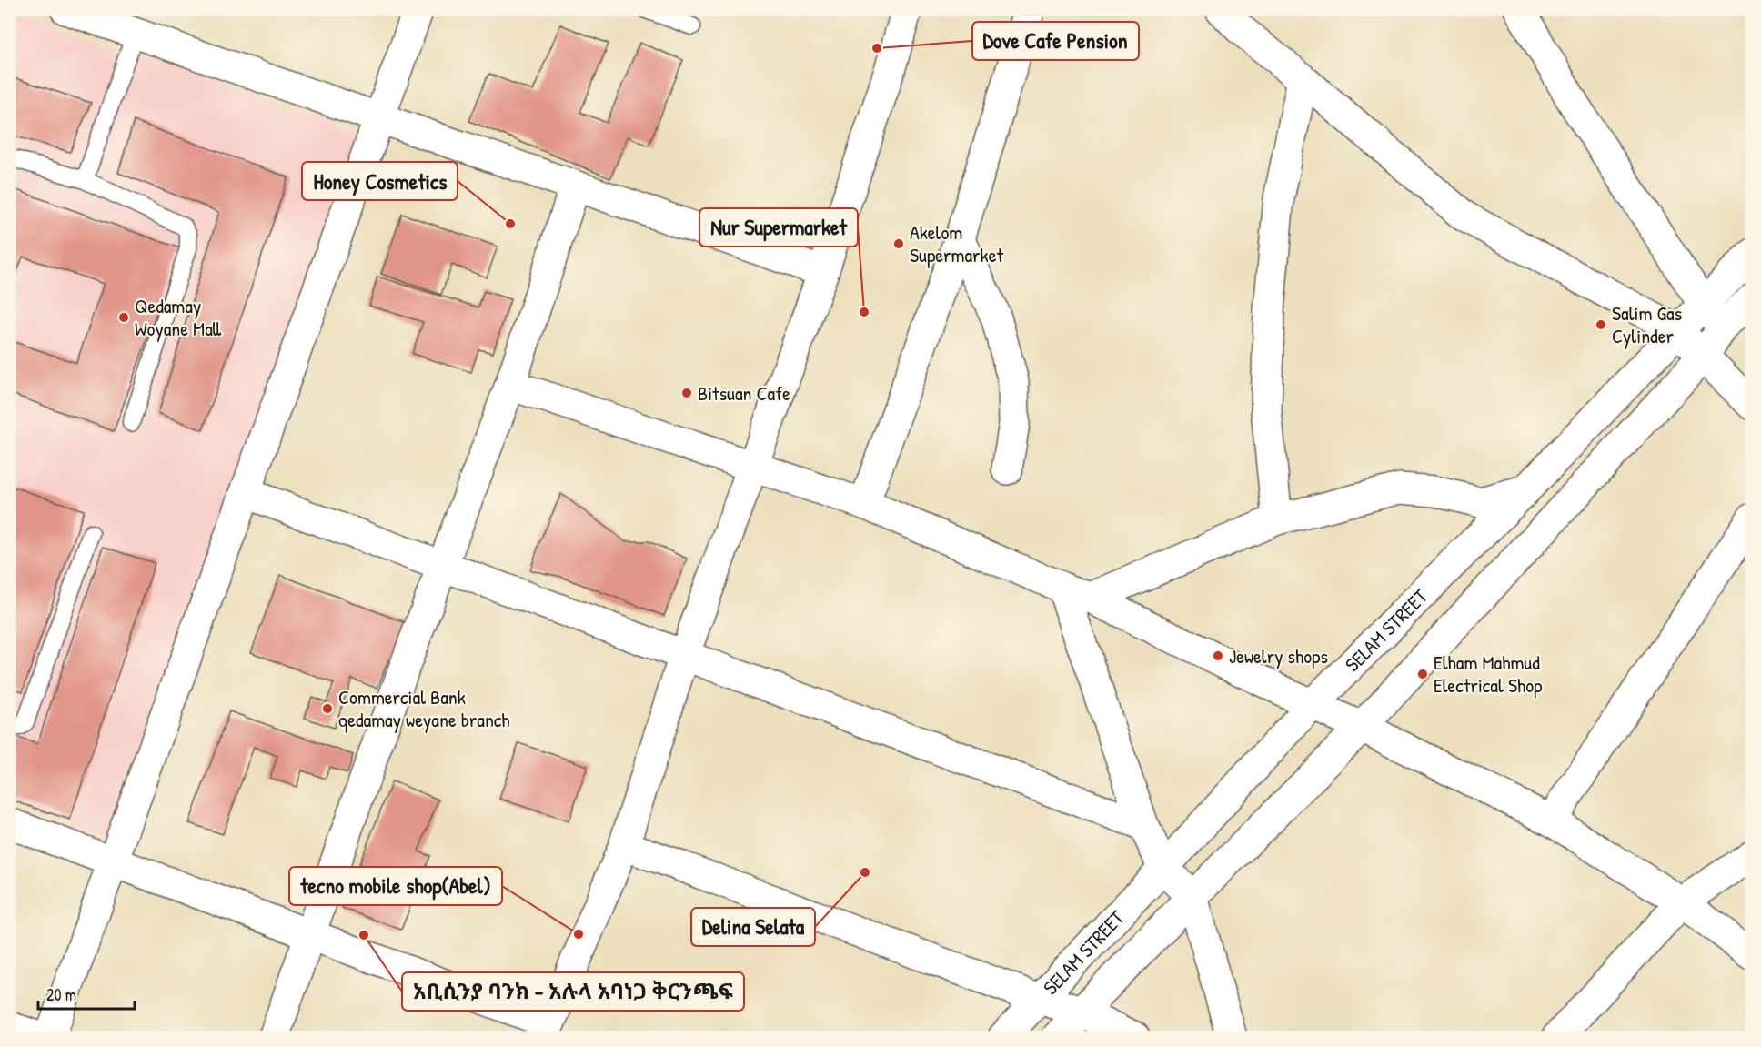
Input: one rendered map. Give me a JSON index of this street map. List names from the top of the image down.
{
  "streets": {
    "street": ["SELAM STREET"]
  },
  "places": [
    "Dove Cafe Pension",
    "Honey Cosmetics",
    "Akelom Supermarket",
    "Nur Supermarket",
    "Qedamay Woyane Mall",
    "Salim Gas Cylinder",
    "Bitsuan Cafe",
    "Jewelry shops",
    "Elham Mahmud Electrical Shop",
    "Commercial Bank qedamay weyane branch",
    "Delina Selata",
    "tecno mobile shop(Abel)",
    "አቢሲንያ ባንክ - አሉላ አባነጋ ቅርንጫፍ"
  ],
  "scale_bar": "20 m"
}
